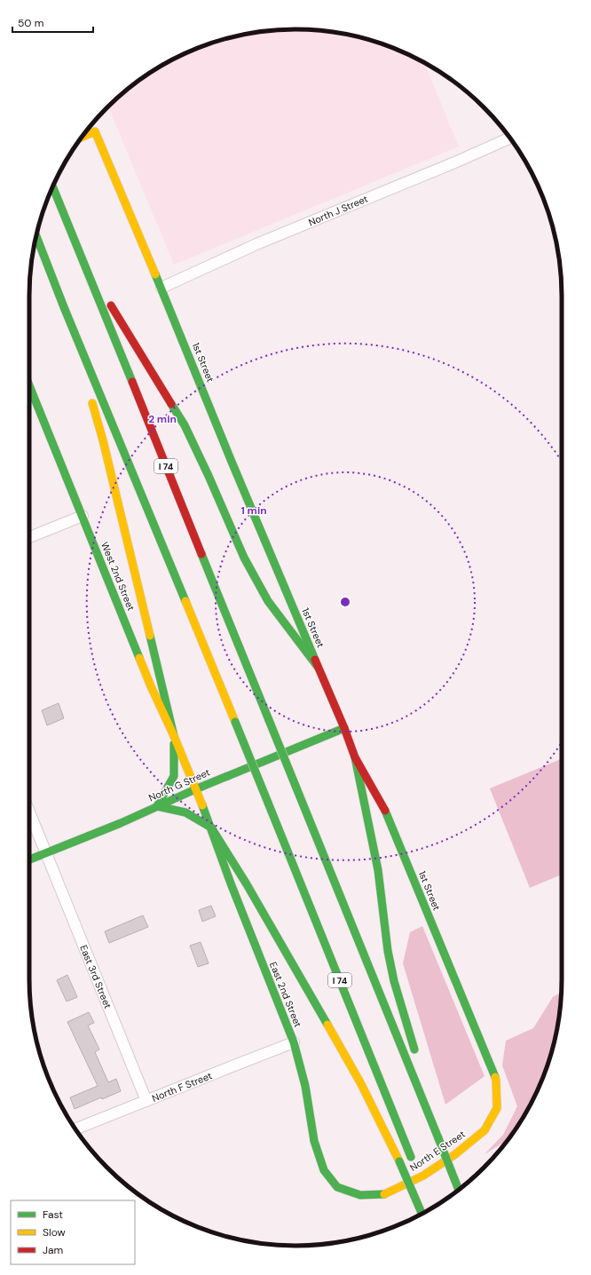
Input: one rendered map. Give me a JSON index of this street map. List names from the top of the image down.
{
  "streets": {
    "main road": [
      "1st Street",
      "I 74",
      "West 2nd Street",
      "North G Street",
      "East 2nd Street",
      "North E Street"
    ],
    "street": ["North J Street", "East 3rd Street", "North F Street"]
  },
  "crossings": [
    ["North J Street", "1st Street"],
    ["1st Street", "North G Street"],
    ["1st Street", "North E Street"],
    ["West 2nd Street", "North G Street"],
    ["West 2nd Street", "East 2nd Street"],
    ["North G Street", "East 3rd Street"],
    ["North G Street", "East 2nd Street"],
    ["East 3rd Street", "North F Street"],
    ["East 2nd Street", "North F Street"],
    ["East 2nd Street", "North E Street"]
  ],
  "legend": ["Fast", "Slow", "Jam"],
  "scale_bar": "50 m",
  "rings": ["2 min", "1 min"]
}
